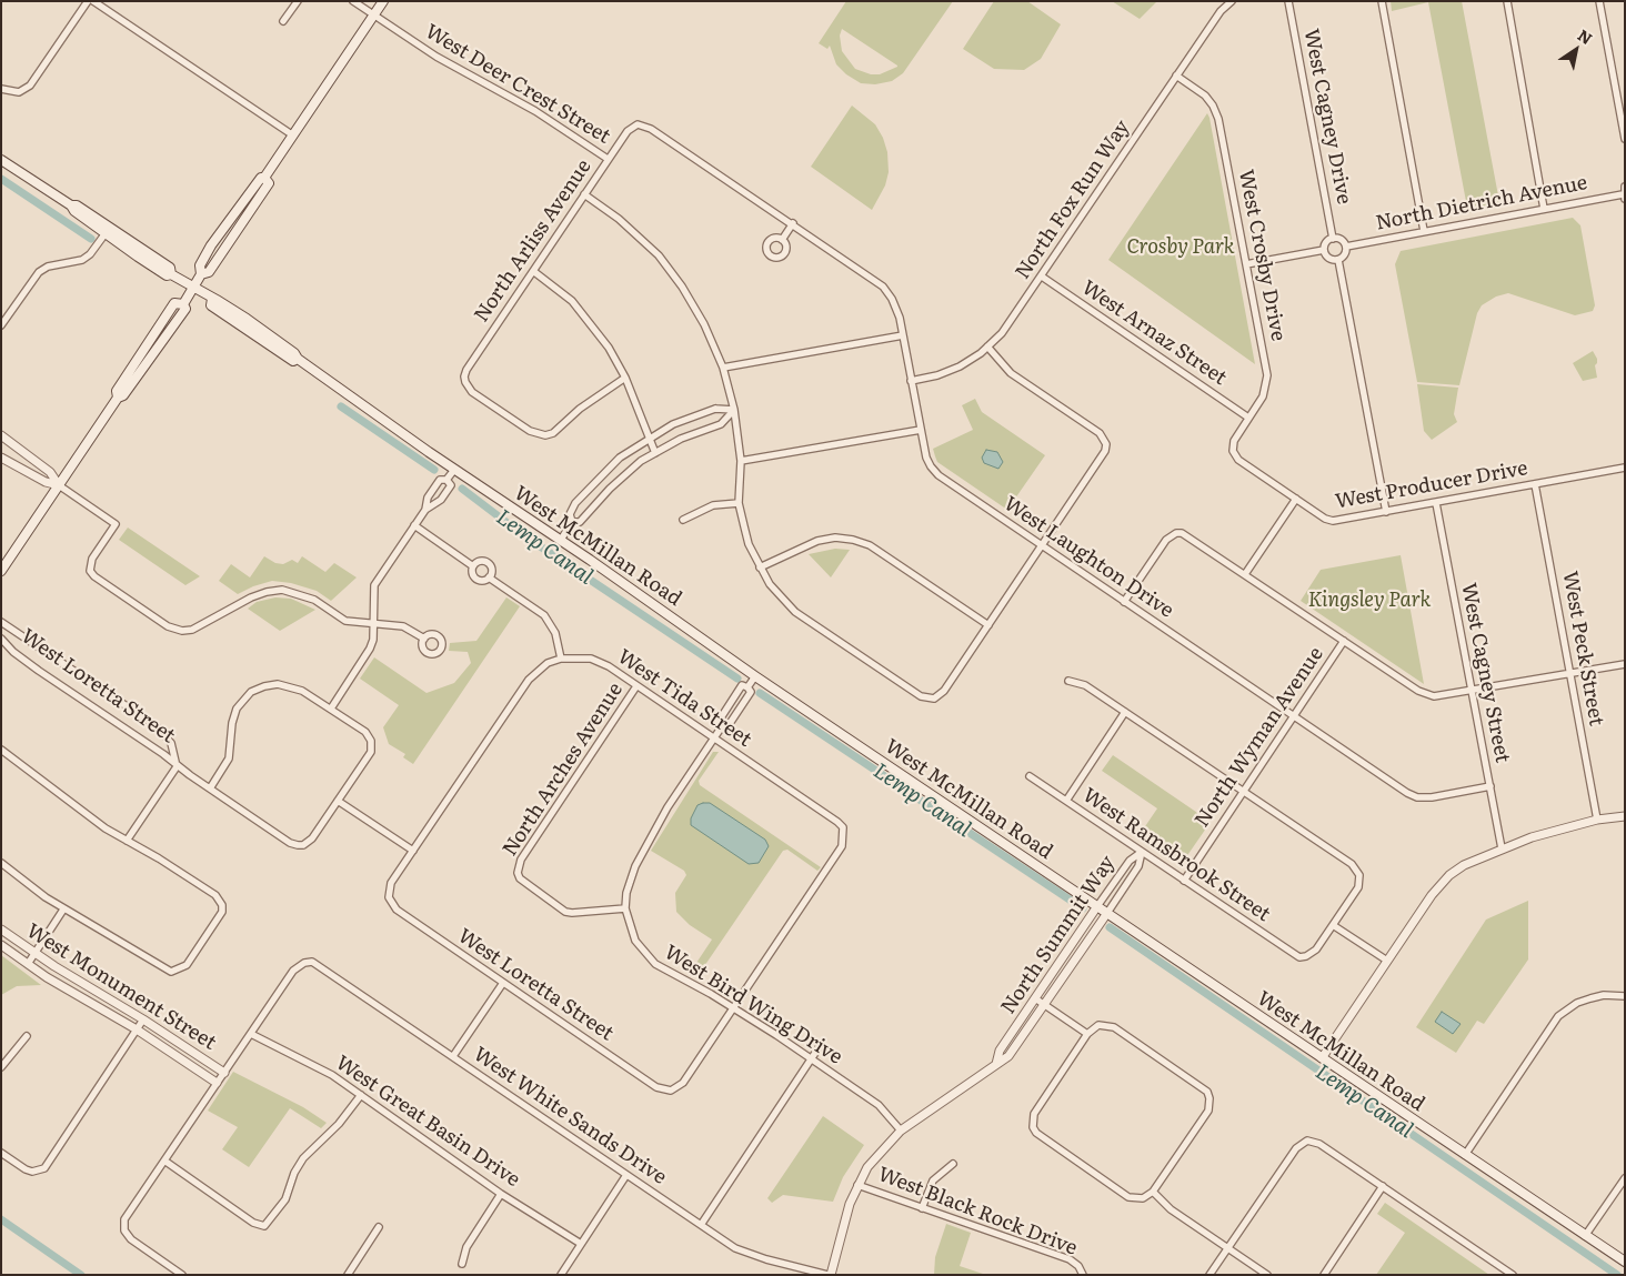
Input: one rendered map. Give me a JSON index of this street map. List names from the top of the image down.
{
  "streets": {
    "main road": ["West McMillan Road"],
    "street": [
      "West Deer Crest Street",
      "West Cagney Drive",
      "North Fox Run Way",
      "North Dietrich Avenue",
      "North Arliss Avenue",
      "West Crosby Drive",
      "West Arnaz Street",
      "West Producer Drive",
      "West Laughton Drive",
      "West Peck Street",
      "West Cagney Street",
      "West Loretta Street",
      "West Tida Street",
      "North Wyman Avenue",
      "North Arches Avenue",
      "West Ramsbrook Street",
      "North Summit Way",
      "West Monument Street",
      "West Bird Wing Drive",
      "West White Sands Drive",
      "West Great Basin Drive",
      "West Black Rock Drive"
    ]
  },
  "crossings": [
    ["West Deer Crest Street", "North Arliss Avenue"],
    ["West Cagney Drive", "North Dietrich Avenue"],
    ["North Fox Run Way", "West Crosby Drive"],
    ["North Fox Run Way", "West Arnaz Street"],
    ["North Fox Run Way", "West Laughton Drive"],
    ["North Arliss Avenue", "West Laughton Drive"],
    ["West Crosby Drive", "West Arnaz Street"],
    ["West Crosby Drive", "West Producer Drive"],
    ["West Producer Drive", "West Peck Street"],
    ["West Producer Drive", "West Cagney Street"],
    ["West McMillan Road", "North Summit Way"],
    ["West Laughton Drive", "West Cagney Street"],
    ["West Laughton Drive", "North Wyman Avenue"],
    ["West Loretta Street", "West Tida Street"],
    ["West Loretta Street", "West Bird Wing Drive"],
    ["West Tida Street", "North Arches Avenue"],
    ["West Tida Street", "West Bird Wing Drive"],
    ["North Wyman Avenue", "West Ramsbrook Street"],
    ["North Arches Avenue", "West Bird Wing Drive"],
    ["West Ramsbrook Street", "North Summit Way"],
    ["North Summit Way", "West Bird Wing Drive"],
    ["North Summit Way", "West White Sands Drive"],
    ["North Summit Way", "West Black Rock Drive"],
    ["West White Sands Drive", "West Great Basin Drive"]
  ],
  "water": ["Lemp Canal"],
  "parks": ["Crosby Park", "Kingsley Park"],
  "north": "top right"
}
